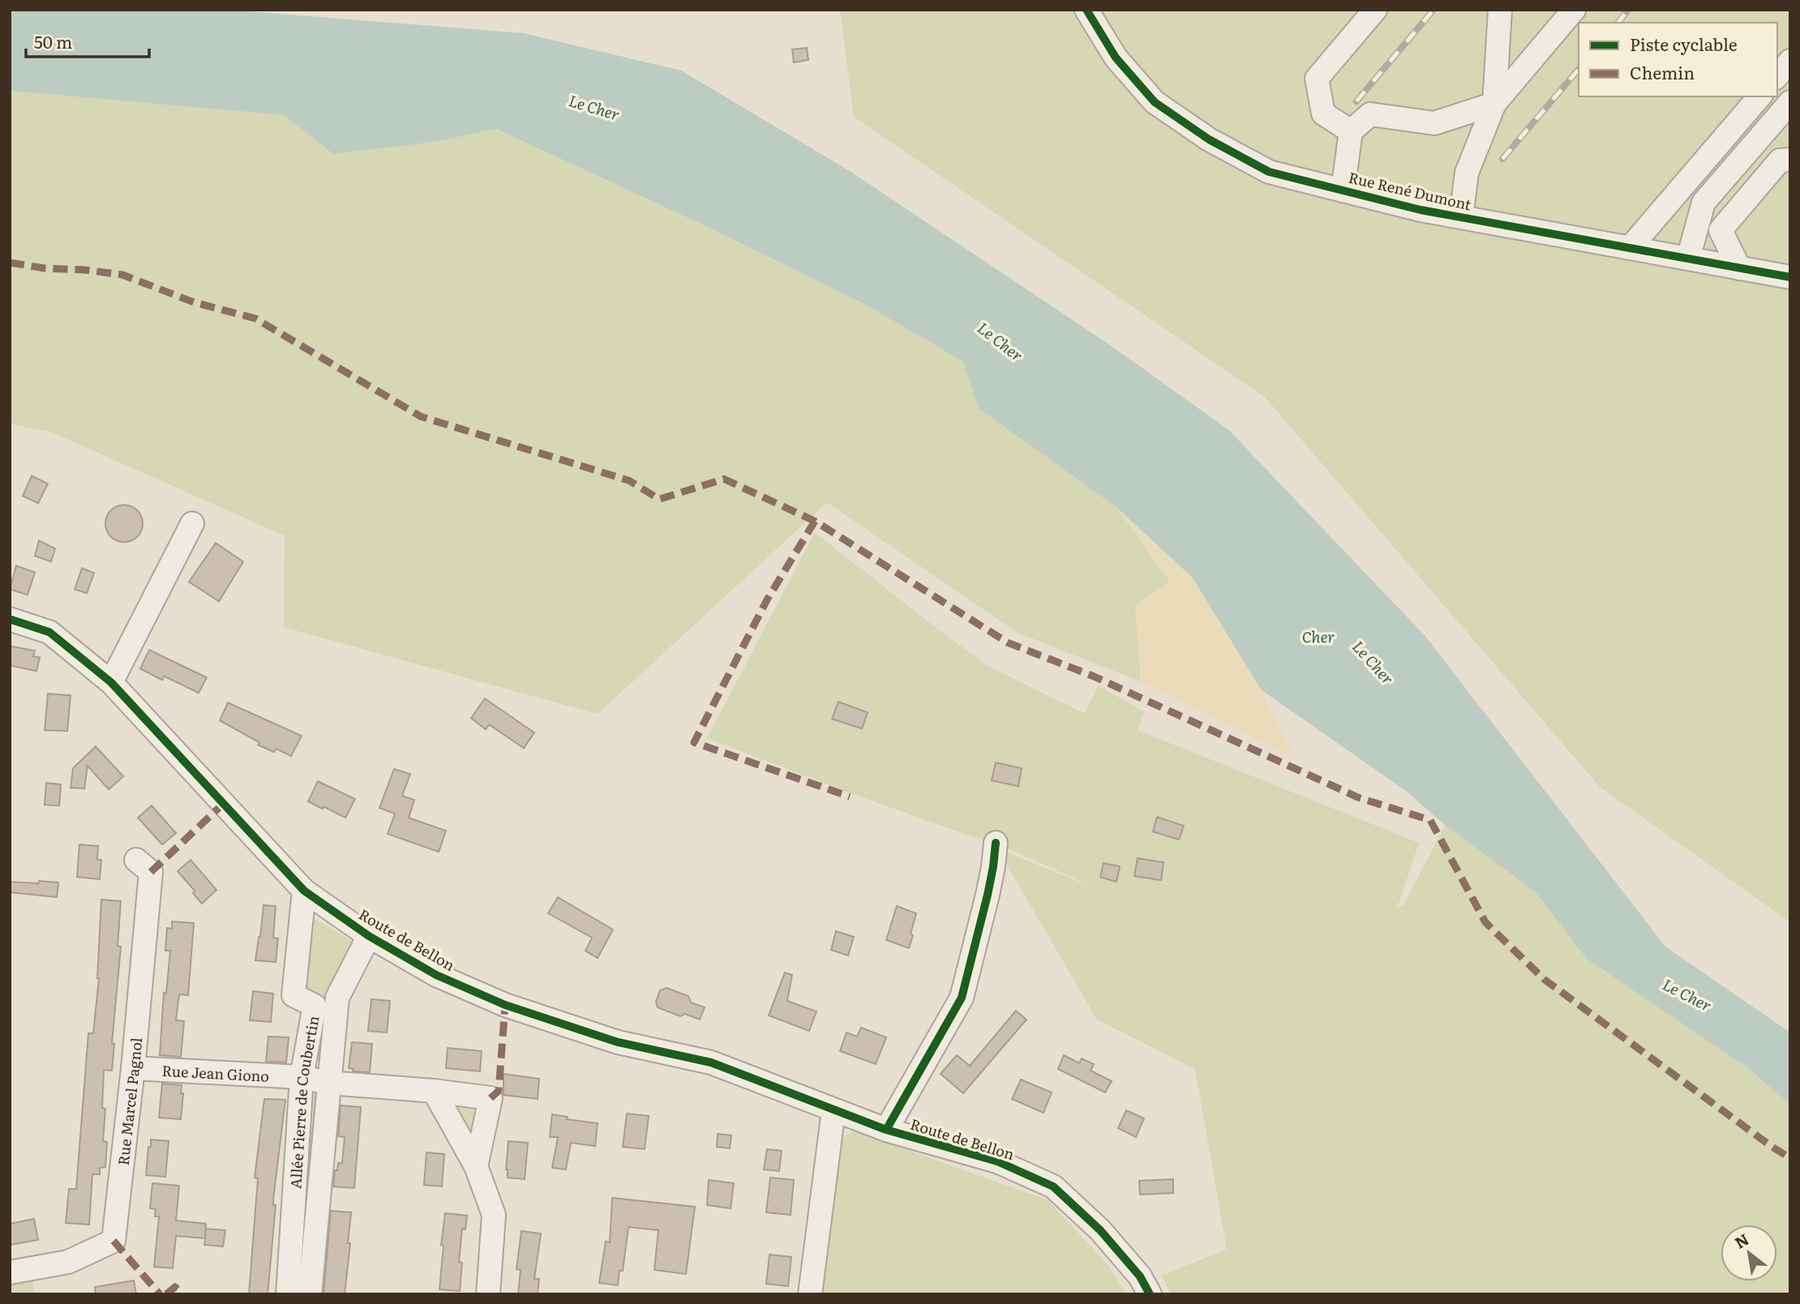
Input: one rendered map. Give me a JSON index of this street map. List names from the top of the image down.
{
  "streets": {
    "street": [
      "Rue René Dumont",
      "Route de Bellon",
      "Rue Jean Giono",
      "Rue Marcel Pagnol",
      "Allée Pierre de Coubertin"
    ]
  },
  "crossings": [
    ["Route de Bellon", "Allée Pierre de Coubertin"],
    ["Rue Jean Giono", "Rue Marcel Pagnol"],
    ["Rue Jean Giono", "Allée Pierre de Coubertin"]
  ],
  "water": ["Le Cher", "Cher"],
  "legend": ["Piste cyclable", "Chemin"],
  "scale_bar": "50 m",
  "north": "top left"
}
